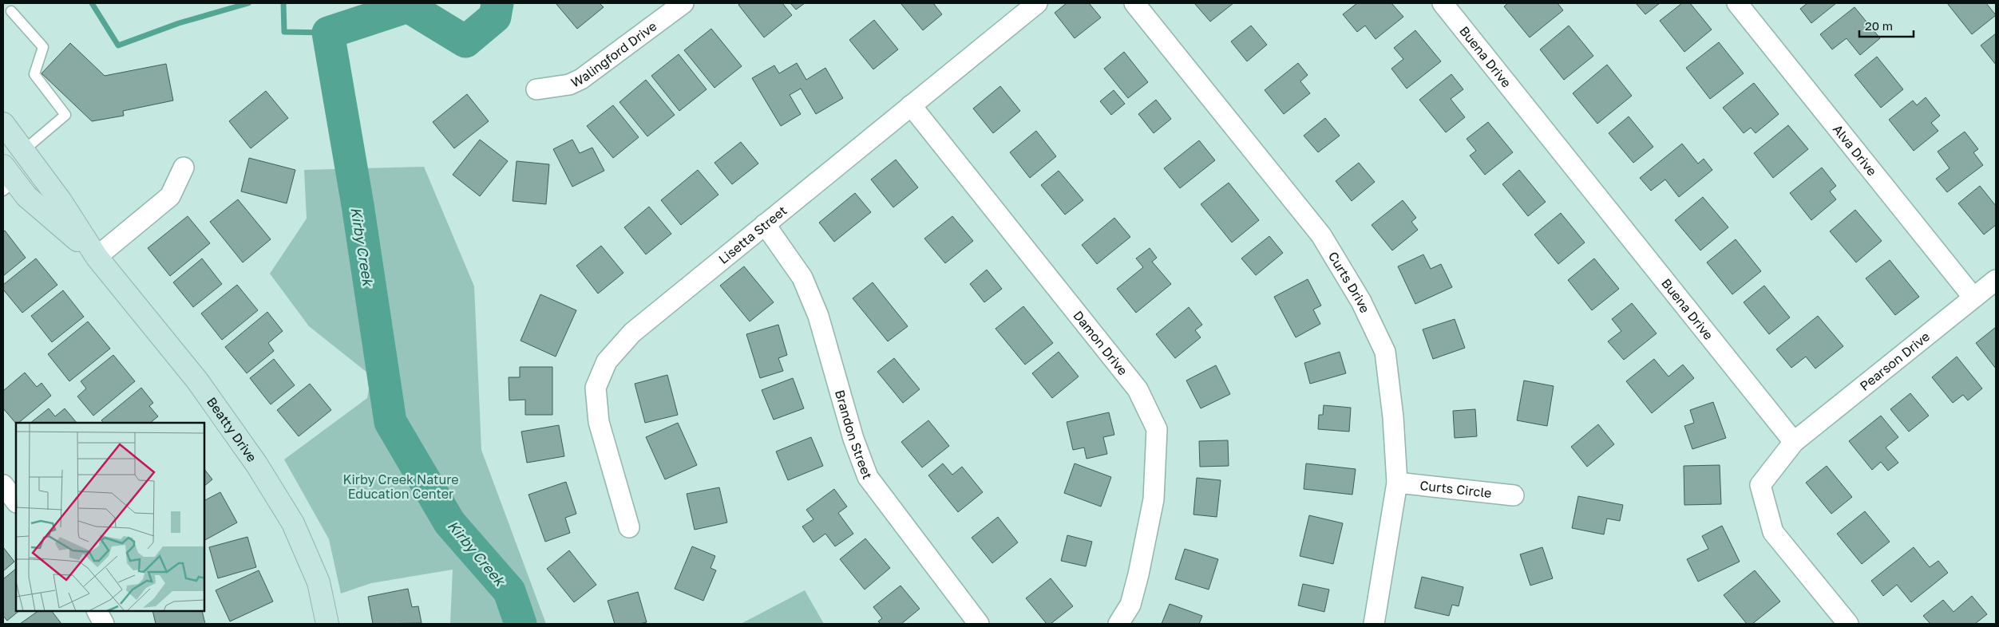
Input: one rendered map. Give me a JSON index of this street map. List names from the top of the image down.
{
  "streets": {
    "street": [
      "Walingford Drive",
      "Buena Drive",
      "Alva Drive",
      "Lisetta Street",
      "Curts Drive",
      "Damon Drive",
      "Pearson Drive",
      "Beatty Drive",
      "Brandon Street",
      "Curts Circle"
    ]
  },
  "crossings": [
    ["Buena Drive", "Pearson Drive"],
    ["Alva Drive", "Pearson Drive"],
    ["Lisetta Street", "Damon Drive"],
    ["Lisetta Street", "Brandon Street"],
    ["Curts Drive", "Curts Circle"]
  ],
  "water": ["Kirby Creek"],
  "parks": ["Kirby Creek Nature Education Center"],
  "scale_bar": "20 m"
}
